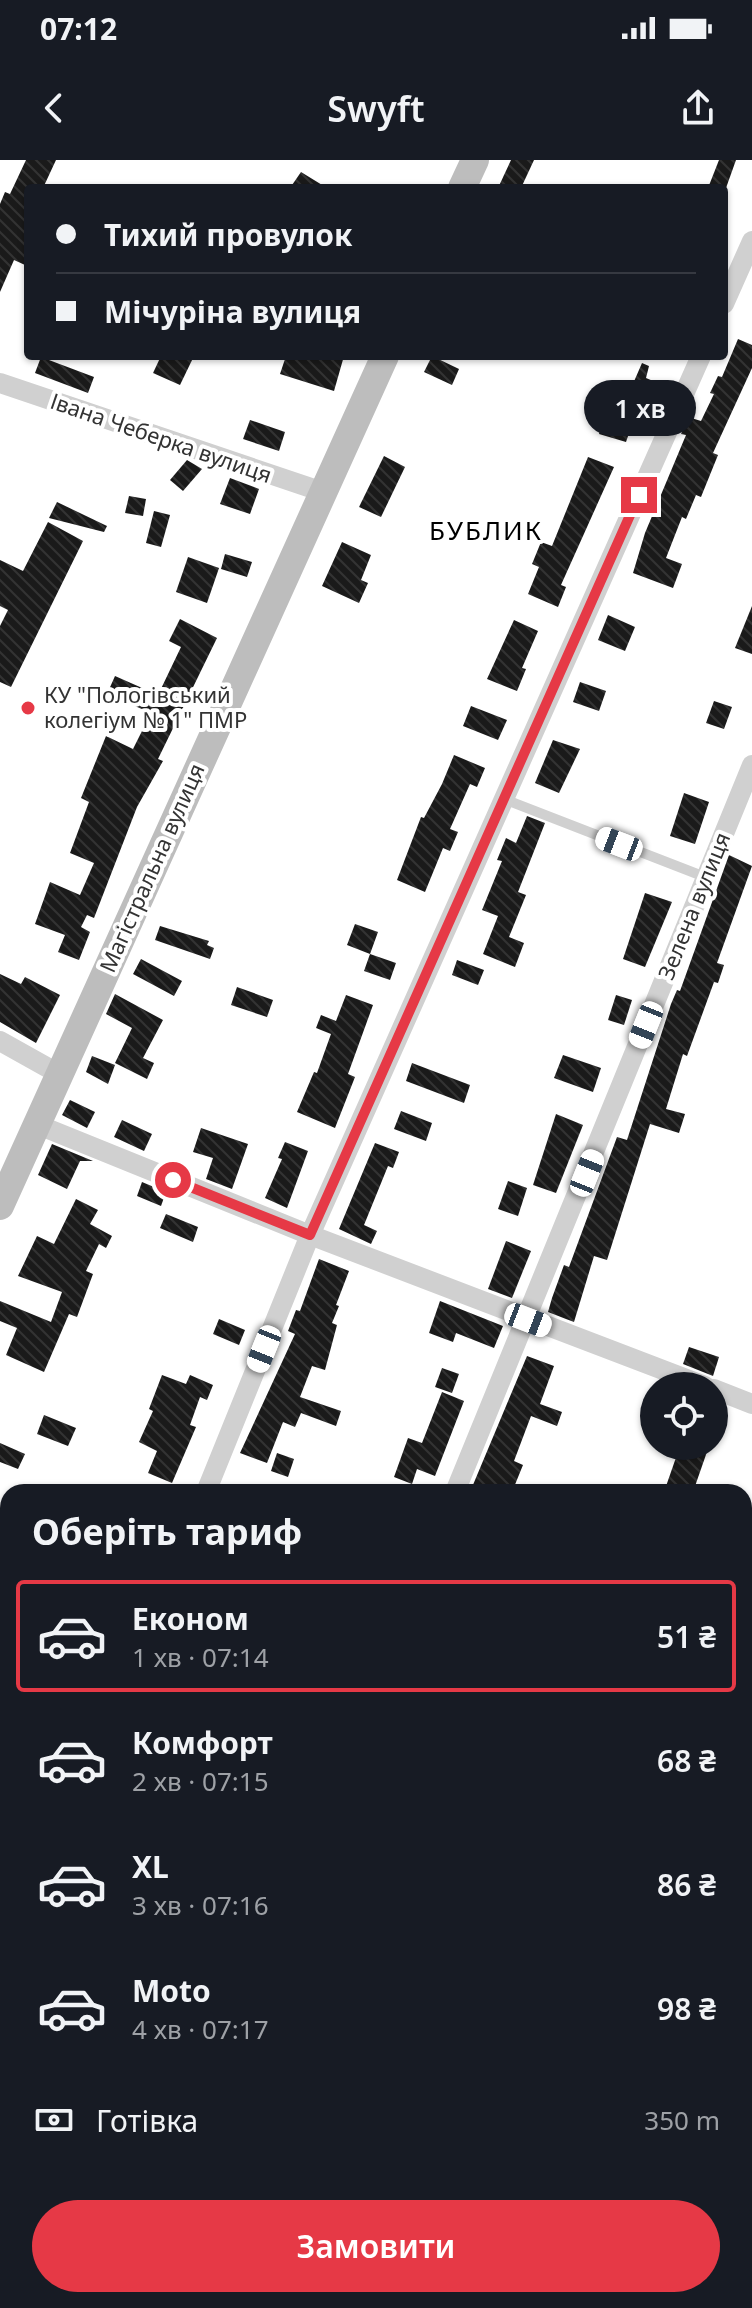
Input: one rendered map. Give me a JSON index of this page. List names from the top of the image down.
{
  "streets": {
    "main road": ["Магістральна вулиця"],
    "street": ["Івана Чеберка вулиця", "Зелена вулиця"]
  },
  "crossings": [
    ["Івана Чеберка вулиця", "Магістральна вулиця"]
  ],
  "districts": ["БУБЛИК"],
  "places": ["КУ \"Пологівський колегіум № 1\" ПМР"],
  "page": {
    "status": "07:12",
    "header": "Swyft",
    "banner": ["Тихий провулок", "Мічуріна вулиця"],
    "bubble": "1 хв",
    "heading": "Оберіть тариф",
    "list": [
      {
        "name": "Економ",
        "note": "1 хв · 07:14",
        "value": "51 ₴"
      },
      {
        "name": "Комфорт",
        "note": "2 хв · 07:15",
        "value": "68 ₴"
      },
      {
        "name": "XL",
        "note": "3 хв · 07:16",
        "value": "86 ₴"
      },
      {
        "name": "Moto",
        "note": "4 хв · 07:17",
        "value": "98 ₴"
      }
    ],
    "pay": ["Готівка", "350 m"],
    "buttons": "Замовити"
  }
}
